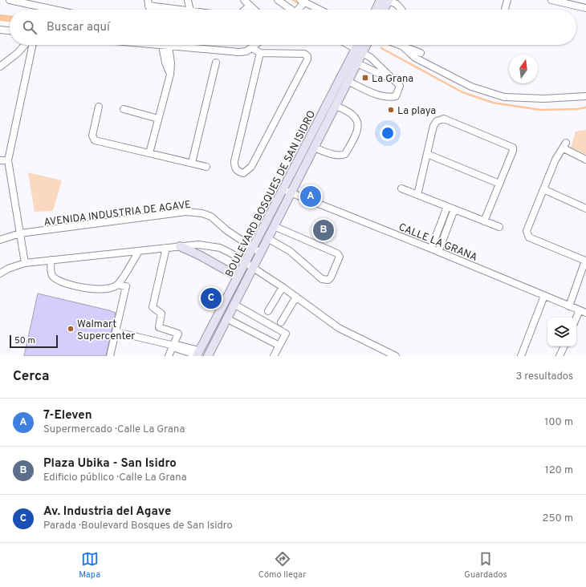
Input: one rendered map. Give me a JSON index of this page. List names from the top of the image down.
{
  "streets": {
    "main road": ["BOULEVARD BOSQUES DE SAN ISIDRO"],
    "street": ["AVENIDA INDUSTRIA DE AGAVE", "CALLE LA GRANA"]
  },
  "crossings": [
    ["BOULEVARD BOSQUES DE SAN ISIDRO", "AVENIDA INDUSTRIA DE AGAVE"],
    ["BOULEVARD BOSQUES DE SAN ISIDRO", "CALLE LA GRANA"]
  ],
  "places": {
    "transit": ["La Grana"],
    "other": ["La playa", "Walmart Supercenter"]
  },
  "scale_bar": "50 m",
  "north": "top",
  "page": {
    "search": "Buscar aquí",
    "pins": ["A", "B", "C"],
    "scale": "50 m",
    "heading": ["Cerca", "3 resultados"],
    "list": [
      {
        "mark": "A",
        "name": "7-Eleven",
        "note": "Supermercado · Calle La Grana",
        "value": "100 m"
      },
      {
        "mark": "B",
        "name": "Plaza Ubika - San Isidro",
        "note": "Edificio público · Calle La Grana",
        "value": "120 m"
      },
      {
        "mark": "C",
        "name": "Av. Industria del Agave",
        "note": "Parada · Boulevard Bosques de San Isidro",
        "value": "250 m"
      }
    ],
    "nav": ["Mapa", "Cómo llegar", "Guardados"]
  }
}
